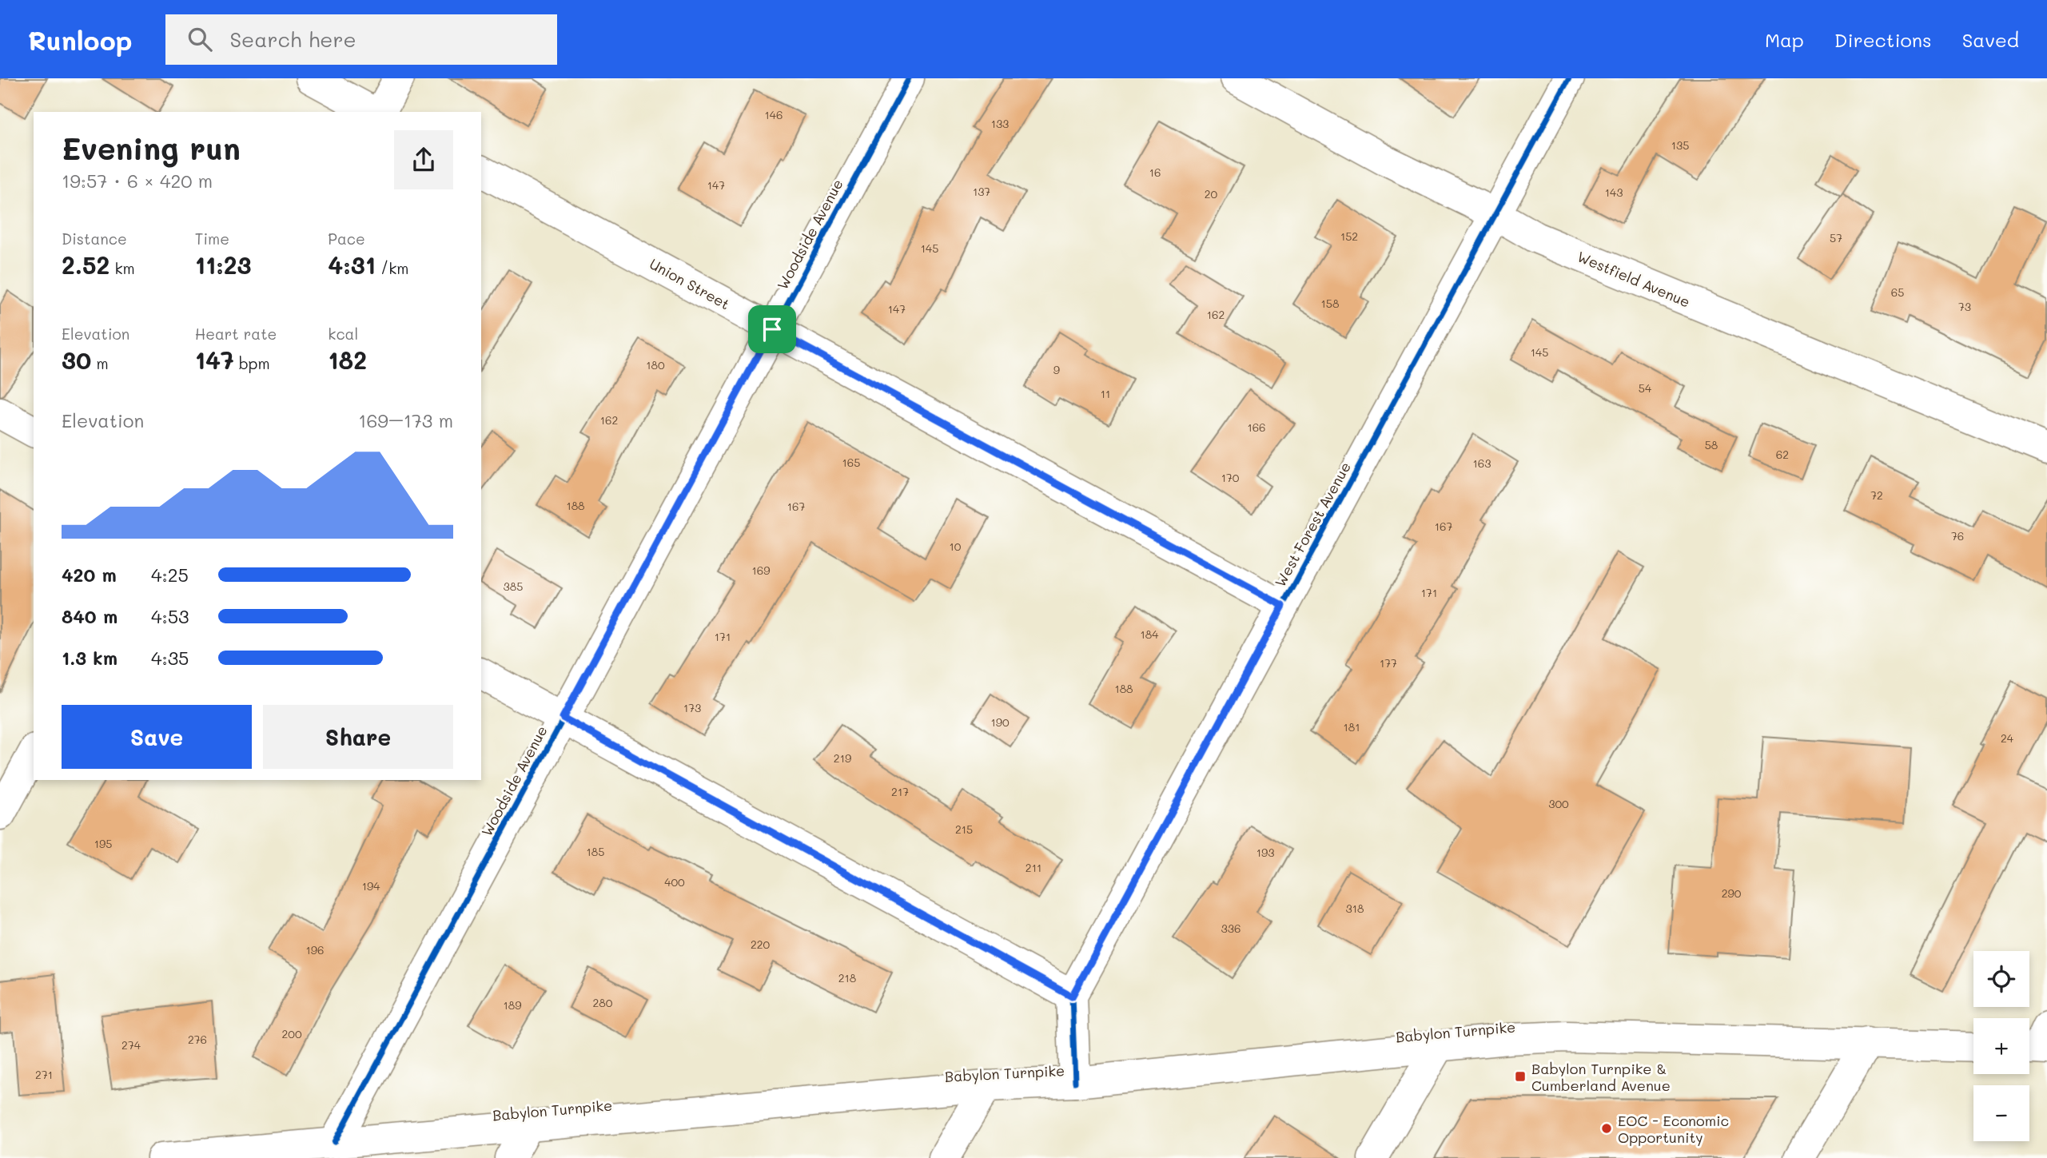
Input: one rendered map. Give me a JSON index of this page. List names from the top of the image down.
{
  "streets": {
    "street": [
      "Woodside Avenue",
      "Westfield Avenue",
      "Union Street",
      "West Forest Avenue",
      "Babylon Turnpike"
    ]
  },
  "crossings": [
    ["Woodside Avenue", "Union Street"],
    ["Woodside Avenue", "Babylon Turnpike"],
    ["Westfield Avenue", "West Forest Avenue"],
    ["Union Street", "West Forest Avenue"]
  ],
  "places": {
    "transit": ["Babylon Turnpike & Cumberland Avenue"],
    "other": ["EOC - Economic Opportunity"]
  },
  "house_numbers": [
    "146",
    "133",
    "135",
    "16",
    "147",
    "137",
    "143",
    "20",
    "152",
    "57",
    "145",
    "65",
    "158",
    "73",
    "147",
    "162",
    "145",
    "180",
    "9",
    "54",
    "11",
    "162",
    "166",
    "58",
    "62",
    "165",
    "163",
    "170",
    "72",
    "188",
    "167",
    "167",
    "76",
    "10",
    "169",
    "385",
    "171",
    "184",
    "171",
    "177",
    "188",
    "173",
    "190",
    "181",
    "24",
    "219",
    "217",
    "300",
    "215",
    "195",
    "185",
    "193",
    "211",
    "400",
    "194",
    "290",
    "318",
    "336",
    "220",
    "196",
    "218",
    "280",
    "189",
    "200",
    "276",
    "274",
    "271"
  ],
  "page": {
    "header": "Runloop",
    "search": "Search here",
    "nav": ["Map", "Directions", "Saved"],
    "heading": ["Evening run", "19:57 · 6 × 420 m"],
    "stats": [
      ["Distance", "2.52 km"],
      ["Time", "11:23"],
      ["Pace", "4:31 /km"],
      ["Elevation", "30 m"],
      ["Heart rate", "147 bpm"],
      ["kcal", "182"]
    ],
    "chart": ["Elevation", "169–173 m"],
    "list": [
      {
        "name": "420 m",
        "note": "4:25"
      },
      {
        "name": "840 m",
        "note": "4:53"
      },
      {
        "name": "1.3 km",
        "note": "4:35"
      }
    ],
    "buttons": ["Save", "Share"],
    "map_buttons": ["+", "−"]
  }
}
